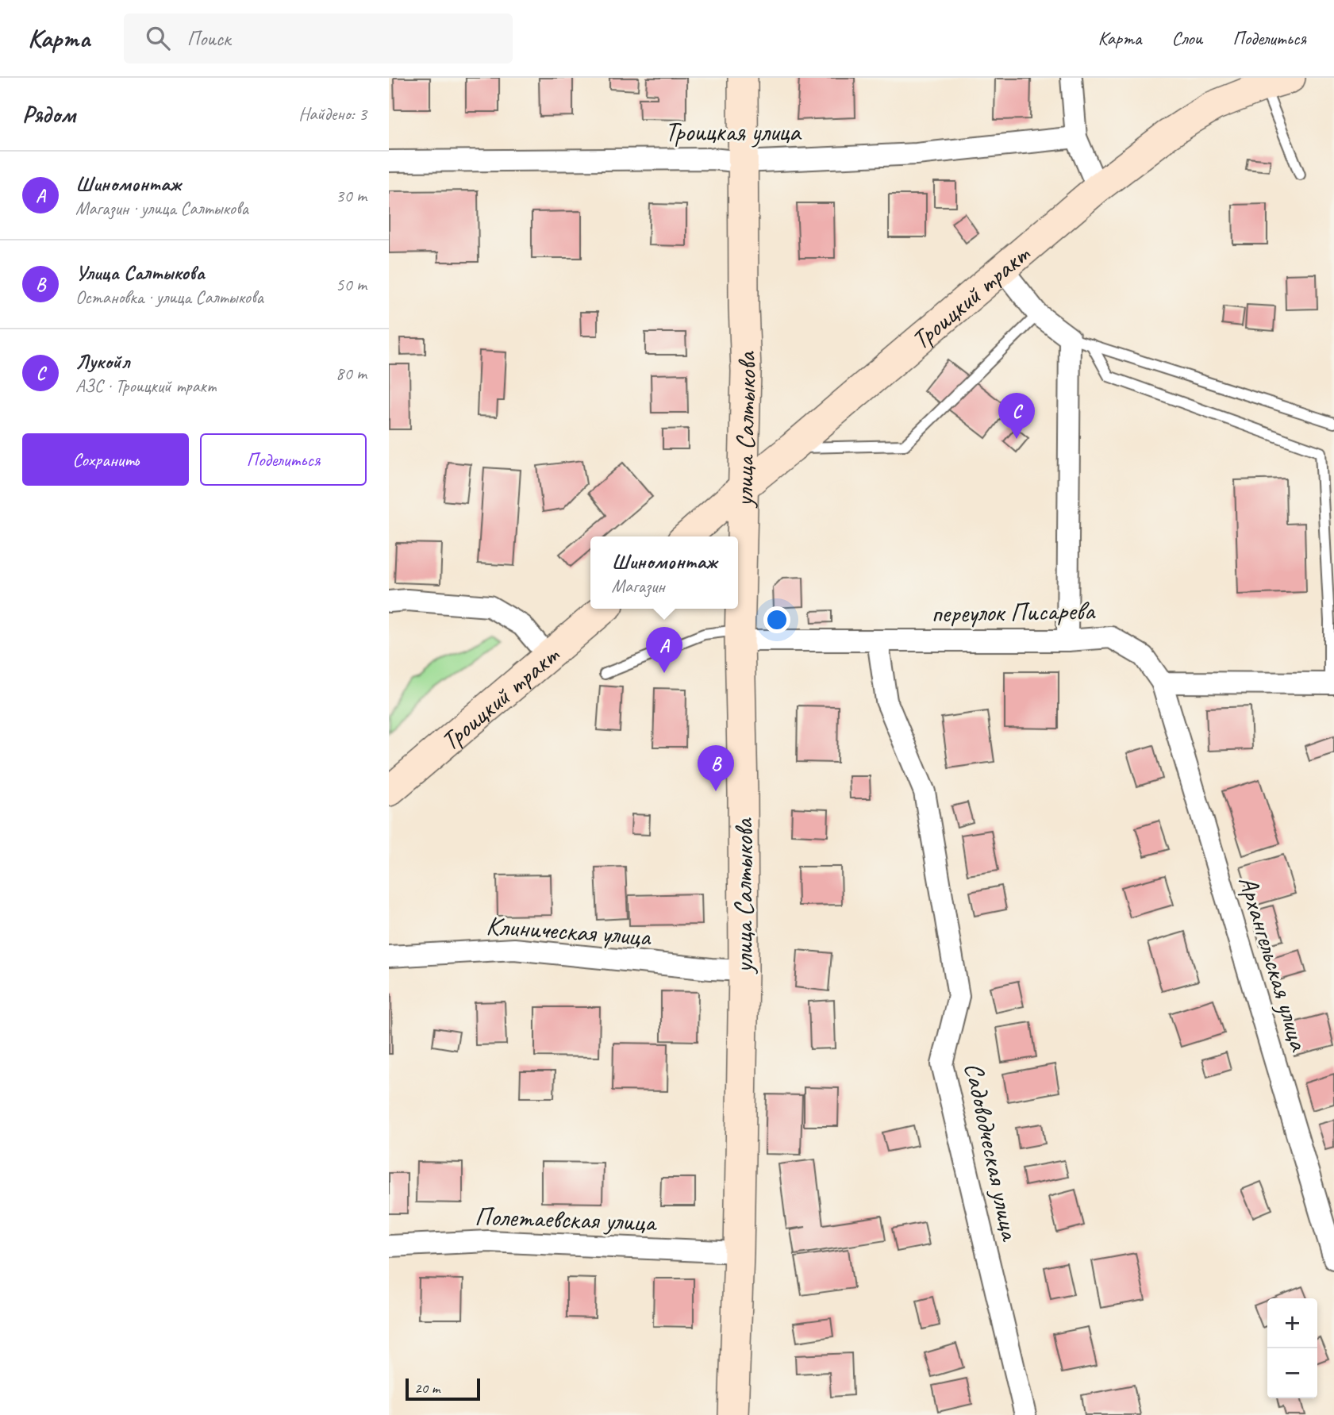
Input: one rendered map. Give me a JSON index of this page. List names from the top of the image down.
{
  "streets": {
    "main road": ["Троицкий тракт", "улица Салтыкова"],
    "street": [
      "Троицкая улица",
      "переулок Писарева",
      "Клиническая улица",
      "Архангельская улица",
      "Садоводческая улица",
      "Полетаевская улица"
    ]
  },
  "crossings": [
    ["Троицкая улица", "улица Салтыкова"],
    ["Троицкий тракт", "улица Салтыкова"],
    ["улица Салтыкова", "переулок Писарева"],
    ["улица Салтыкова", "Клиническая улица"],
    ["улица Салтыкова", "Полетаевская улица"],
    ["переулок Писарева", "Архангельская улица"],
    ["переулок Писарева", "Садоводческая улица"]
  ],
  "scale_bar": "20 m",
  "page": {
    "header": "Карта",
    "search": "Поиск",
    "nav": ["Карта", "Слои", "Поделиться"],
    "heading": ["Рядом", "Найдено: 3"],
    "list": [
      {
        "mark": "A",
        "name": "Шиномонтаж",
        "note": "Магазин · улица Салтыкова",
        "value": "30 m"
      },
      {
        "mark": "B",
        "name": "Улица Салтыкова",
        "note": "Остановка · улица Салтыкова",
        "value": "50 m"
      },
      {
        "mark": "C",
        "name": "Лукойл",
        "note": "АЗС · Троицкий тракт",
        "value": "80 m"
      }
    ],
    "pins": ["C", "A", "B"],
    "buttons": ["Сохранить", "Поделиться"],
    "popup": ["Шиномонтаж", "Магазин"],
    "map_buttons": ["+", "−"],
    "scale": "20 m"
  }
}
